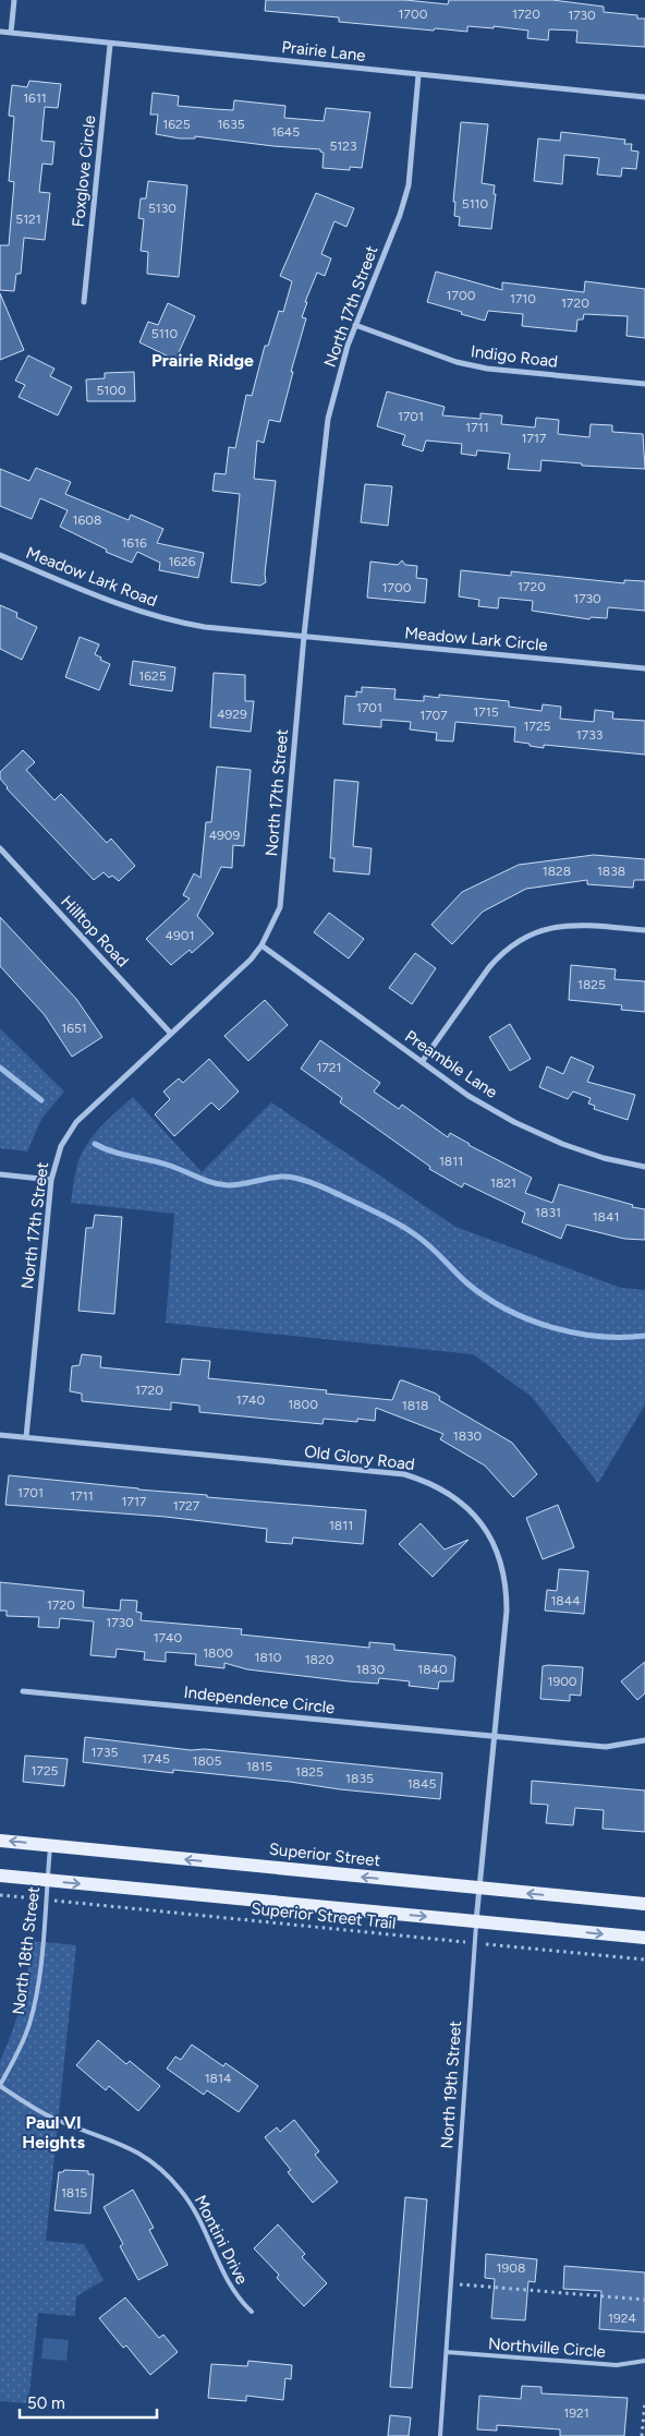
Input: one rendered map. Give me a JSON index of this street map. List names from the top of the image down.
{
  "streets": {
    "main road": ["Superior Street"],
    "street": [
      "Prairie Lane",
      "Foxglove Circle",
      "North 17th Street",
      "Indigo Road",
      "Meadow Lark Road",
      "Meadow Lark Circle",
      "Hilltop Road",
      "Preamble Lane",
      "Old Glory Road",
      "Independence Circle",
      "North 19th Street"
    ],
    "lane": ["North 18th Street", "Montini Drive", "Northville Circle"],
    "path": ["Superior Street Trail"]
  },
  "crossings": [
    ["Prairie Lane", "Foxglove Circle"],
    ["Prairie Lane", "North 17th Street"],
    ["North 17th Street", "Indigo Road"],
    ["North 17th Street", "Meadow Lark Road"],
    ["North 17th Street", "Meadow Lark Circle"],
    ["North 17th Street", "Hilltop Road"],
    ["North 17th Street", "Preamble Lane"],
    ["North 17th Street", "Old Glory Road"],
    ["Meadow Lark Road", "Meadow Lark Circle"],
    ["Old Glory Road", "Independence Circle"],
    ["Old Glory Road", "North 19th Street"],
    ["Independence Circle", "North 19th Street"],
    ["Superior Street", "North 18th Street"],
    ["Superior Street", "North 19th Street"],
    ["Superior Street Trail", "North 18th Street"],
    ["Superior Street Trail", "North 19th Street"],
    ["North 18th Street", "Montini Drive"],
    ["North 19th Street", "Northville Circle"]
  ],
  "districts": ["Prairie Ridge", "Paul VI Heights"],
  "house_numbers": [
    "1700",
    "1720",
    "1730",
    "1611",
    "1625",
    "1635",
    "1645",
    "5123",
    "5110",
    "5130",
    "5121",
    "1700",
    "1710",
    "1720",
    "5110",
    "5100",
    "1701",
    "1711",
    "1717",
    "1608",
    "1616",
    "1626",
    "1720",
    "1700",
    "1730",
    "1625",
    "1701",
    "1715",
    "4929",
    "1707",
    "1725",
    "1733",
    "4909",
    "1828",
    "1838",
    "4901",
    "1825",
    "1651",
    "1721",
    "1811",
    "1821",
    "1831",
    "1841",
    "1720",
    "1740",
    "1800",
    "1818",
    "1830",
    "1701",
    "1711",
    "1717",
    "1727",
    "1811",
    "1844",
    "1720",
    "1730",
    "1740",
    "1800",
    "1810",
    "1820",
    "1830",
    "1840",
    "1900",
    "1735",
    "1745",
    "1805",
    "1815",
    "1725",
    "1825",
    "1835",
    "1845",
    "1814",
    "1815",
    "1908",
    "1924",
    "1921"
  ],
  "scale_bar": "50 m"
}
